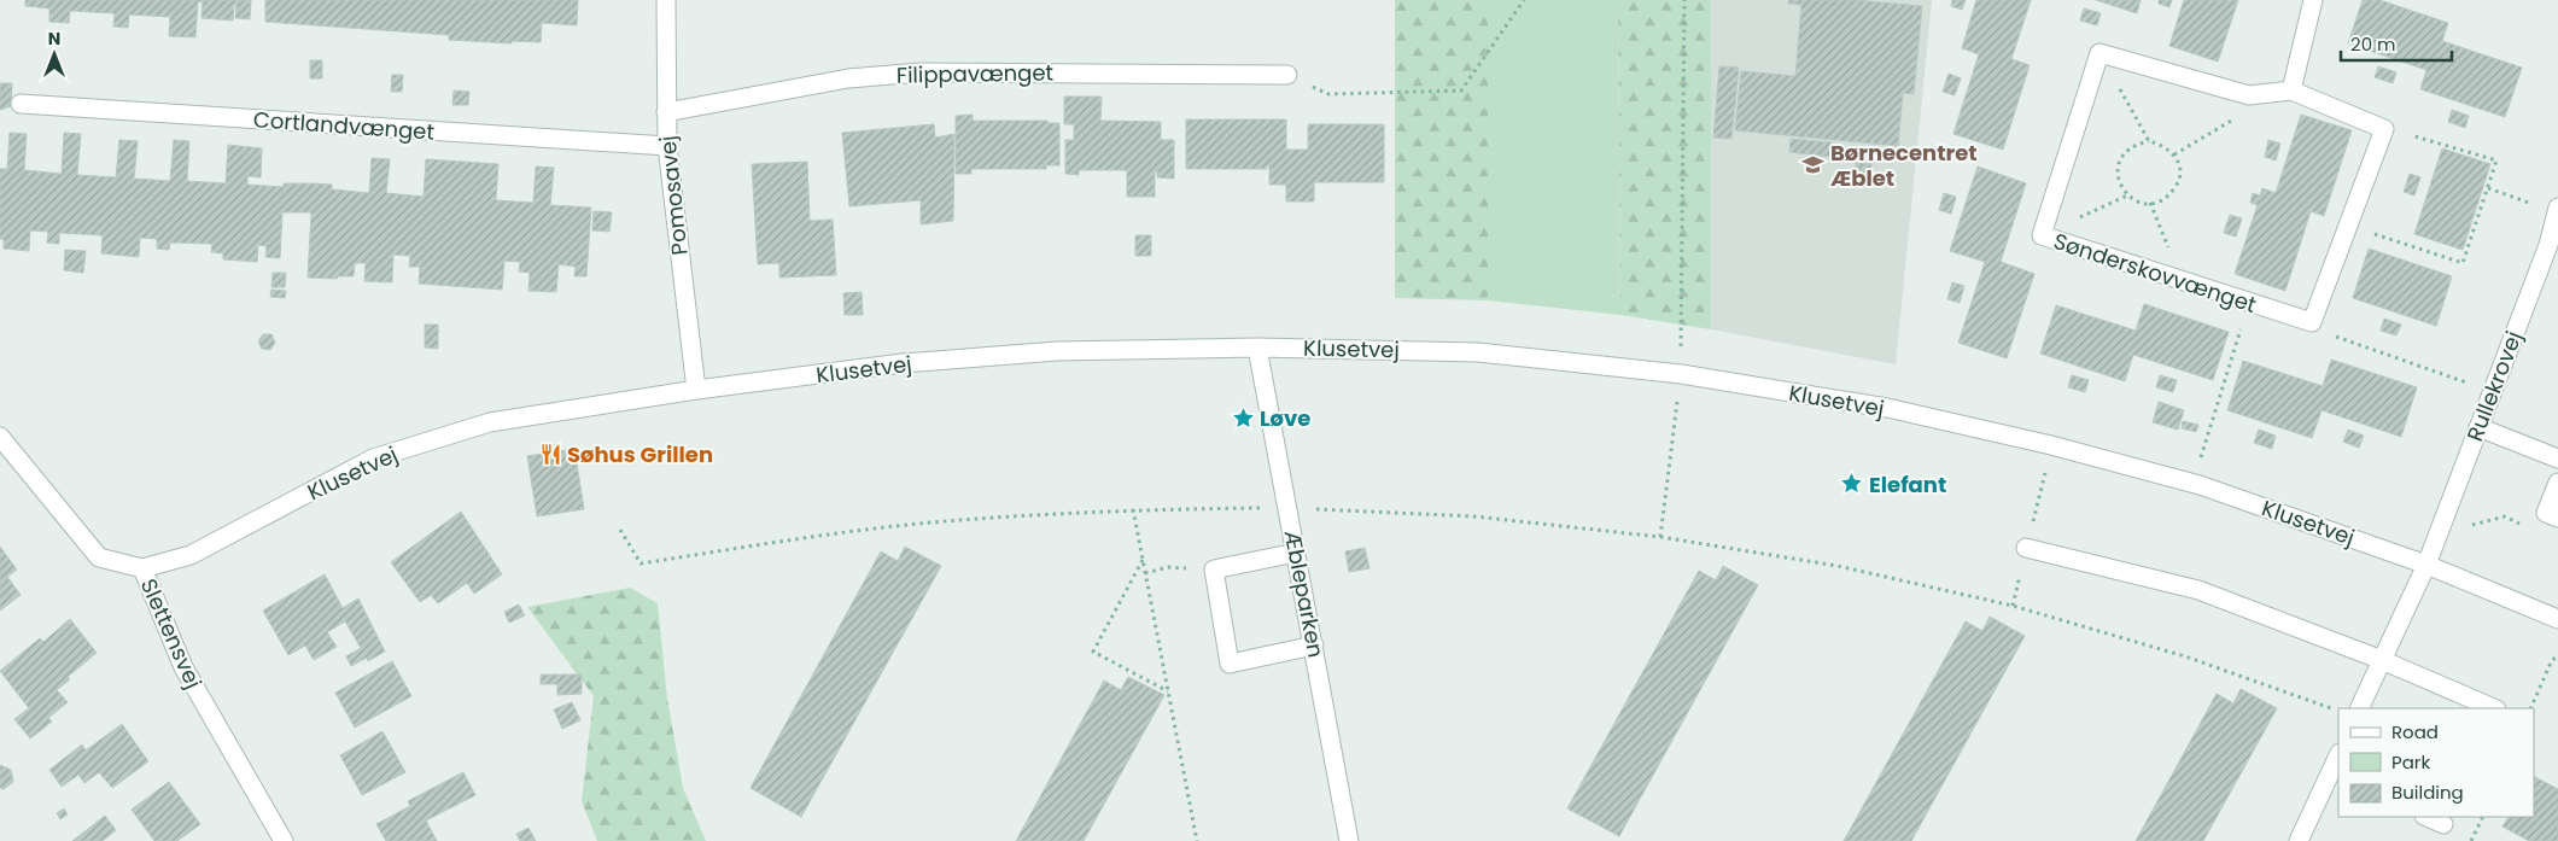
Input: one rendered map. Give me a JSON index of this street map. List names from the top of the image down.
{
  "streets": {
    "street": [
      "Filippavænget",
      "Cortlandvænget",
      "Pomosavej",
      "Sønderskovvænget",
      "Klusetvej",
      "Rullekrovej",
      "Æbleparken",
      "Slettensvej"
    ]
  },
  "crossings": [
    ["Filippavænget", "Pomosavej"],
    ["Cortlandvænget", "Pomosavej"],
    ["Pomosavej", "Klusetvej"],
    ["Klusetvej", "Rullekrovej"],
    ["Klusetvej", "Æbleparken"],
    ["Klusetvej", "Slettensvej"]
  ],
  "places": {
    "school or university": ["Børnecentret Æblet"],
    "place": ["Løve", "Elefant"],
    "restaurant": ["Søhus Grillen"]
  },
  "legend": ["Road", "Park", "Building"],
  "scale_bar": "20 m",
  "north": "top"
}
